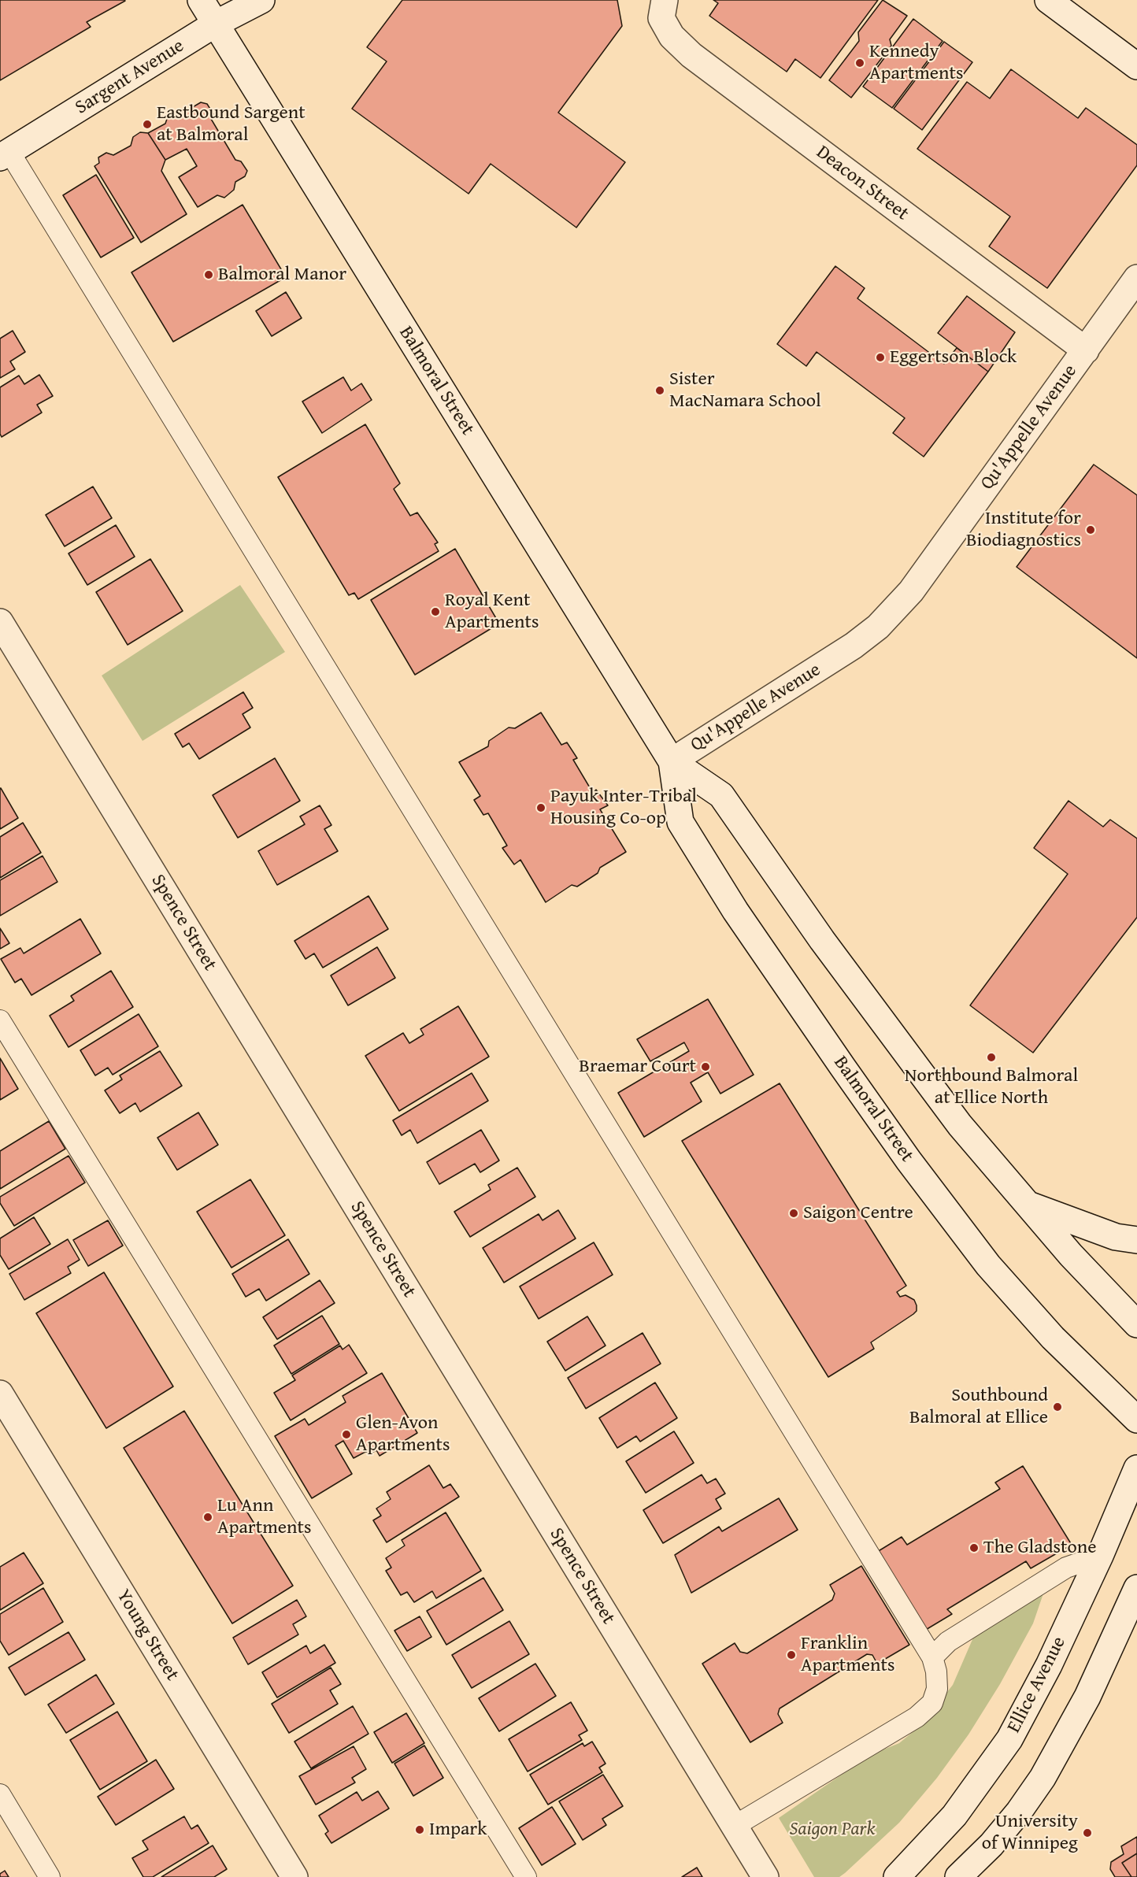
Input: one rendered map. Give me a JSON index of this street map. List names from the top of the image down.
{
  "streets": {
    "main road": [
      "Sargent Avenue",
      "Deacon Street",
      "Balmoral Street",
      "Qu'Appelle Avenue",
      "Spence Street",
      "Young Street",
      "Ellice Avenue"
    ]
  },
  "crossings": [
    ["Sargent Avenue", "Balmoral Street"],
    ["Deacon Street", "Qu'Appelle Avenue"],
    ["Balmoral Street", "Qu'Appelle Avenue"]
  ],
  "parks": ["Saigon Park"],
  "places": [
    "Kennedy Apartments",
    "Eastbound Sargent at Balmoral",
    "Balmoral Manor",
    "Eggertson Block",
    "Sister MacNamara School",
    "Institute for Biodiagnostics",
    "Royal Kent Apartments",
    "Payuk Inter-Tribal Housing Co-op",
    "Northbound Balmoral at Ellice North",
    "Braemar Court",
    "Saigon Centre",
    "Southbound Balmoral at Ellice",
    "Glen-Avon Apartments",
    "Lu Ann Apartments",
    "The Gladstone",
    "Franklin Apartments",
    "Impark",
    "University of Winnipeg"
  ]
}
